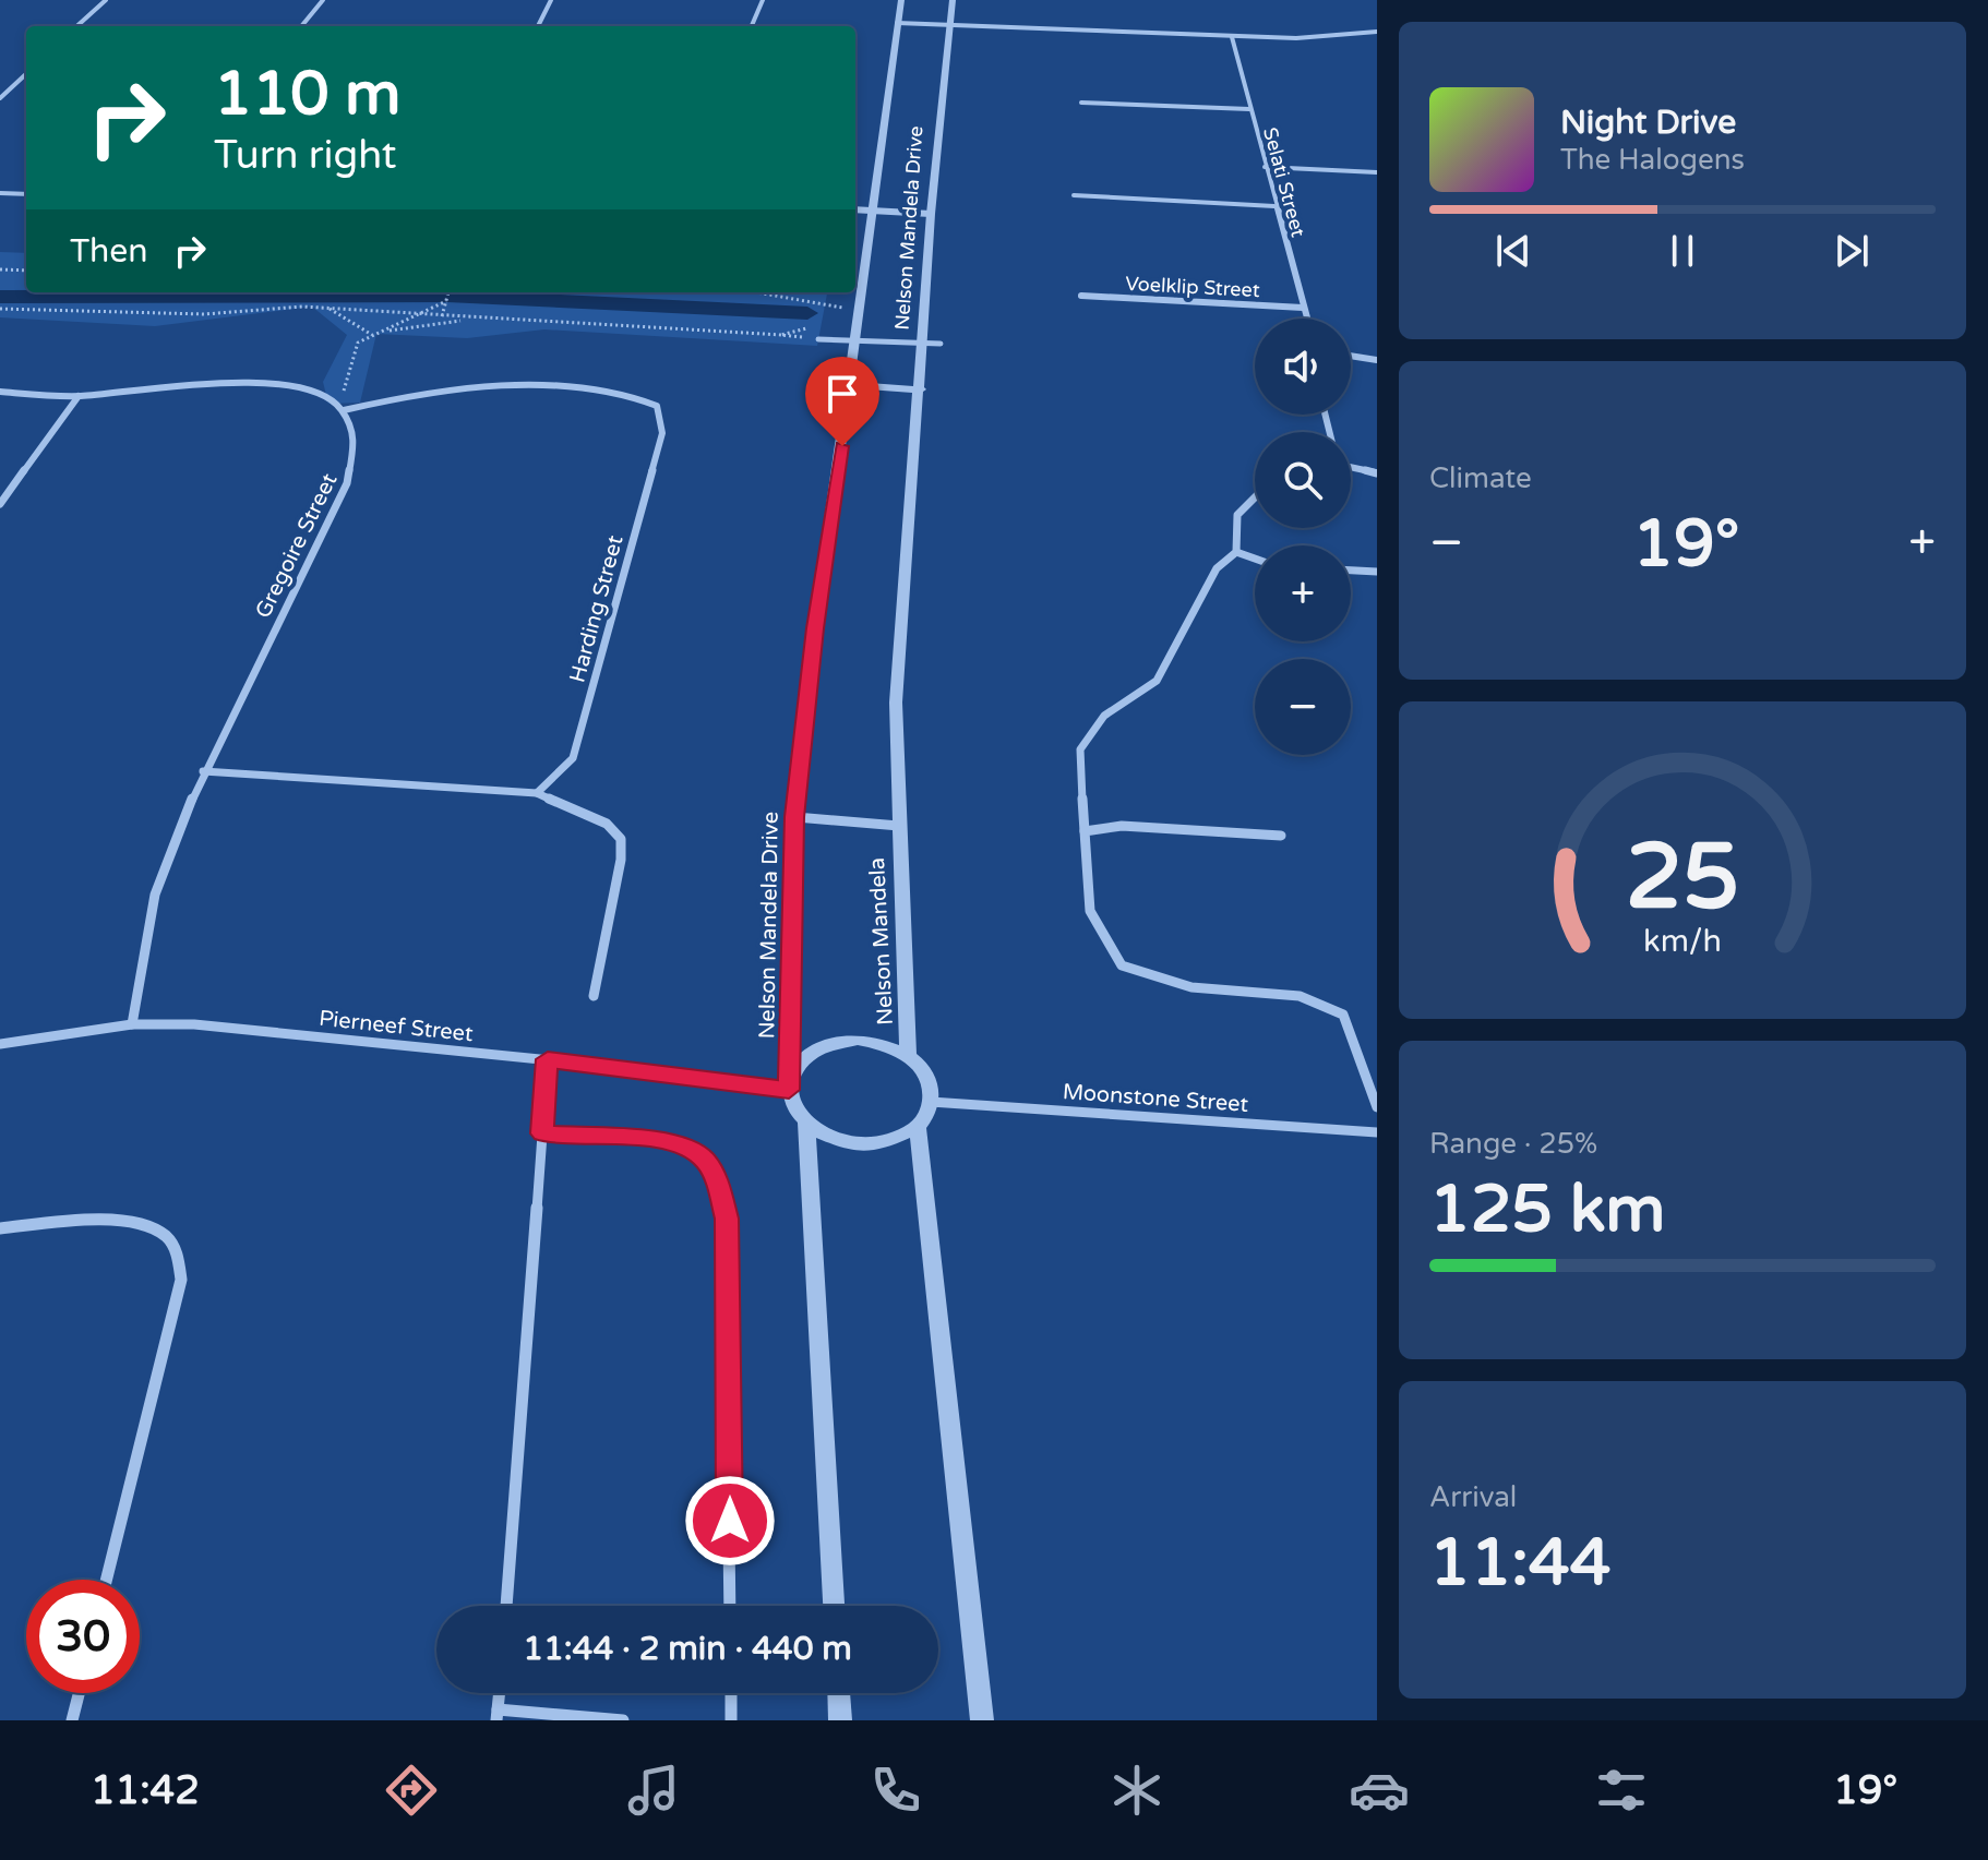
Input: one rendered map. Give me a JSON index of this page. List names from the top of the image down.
{
  "streets": {
    "street": [
      "Selati Street",
      "Nelson Mandela Drive",
      "Voelklip Street",
      "Gregoire Street",
      "Harding Street",
      "Nelson Mandela",
      "Pierneef Street",
      "Moonstone Street"
    ]
  },
  "crossings": [
    ["Selati Street", "Voelklip Street"],
    ["Nelson Mandela Drive", "Nelson Mandela"],
    ["Nelson Mandela Drive", "Pierneef Street"],
    ["Nelson Mandela Drive", "Moonstone Street"],
    ["Gregoire Street", "Harding Street"],
    ["Gregoire Street", "Pierneef Street"],
    ["Nelson Mandela", "Pierneef Street"],
    ["Nelson Mandela", "Moonstone Street"],
    ["Pierneef Street", "Moonstone Street"]
  ],
  "page": {
    "turn": ["110 m", "Turn right"],
    "song": ["Night Drive", "The Halogens"],
    "then": "Then",
    "map_buttons": ["+", "−"],
    "tile": [
      "Climate",
      ["Range · 25%", "125 km"],
      ["Arrival", "11:44"]
    ],
    "heat": ["−", "19°", "+"],
    "limit": "30",
    "trip": "11:44 · 2 min · 440 m",
    "tabs": ["11:42", "19°"],
    "gauge": ["25", "km/h"]
  }
}
